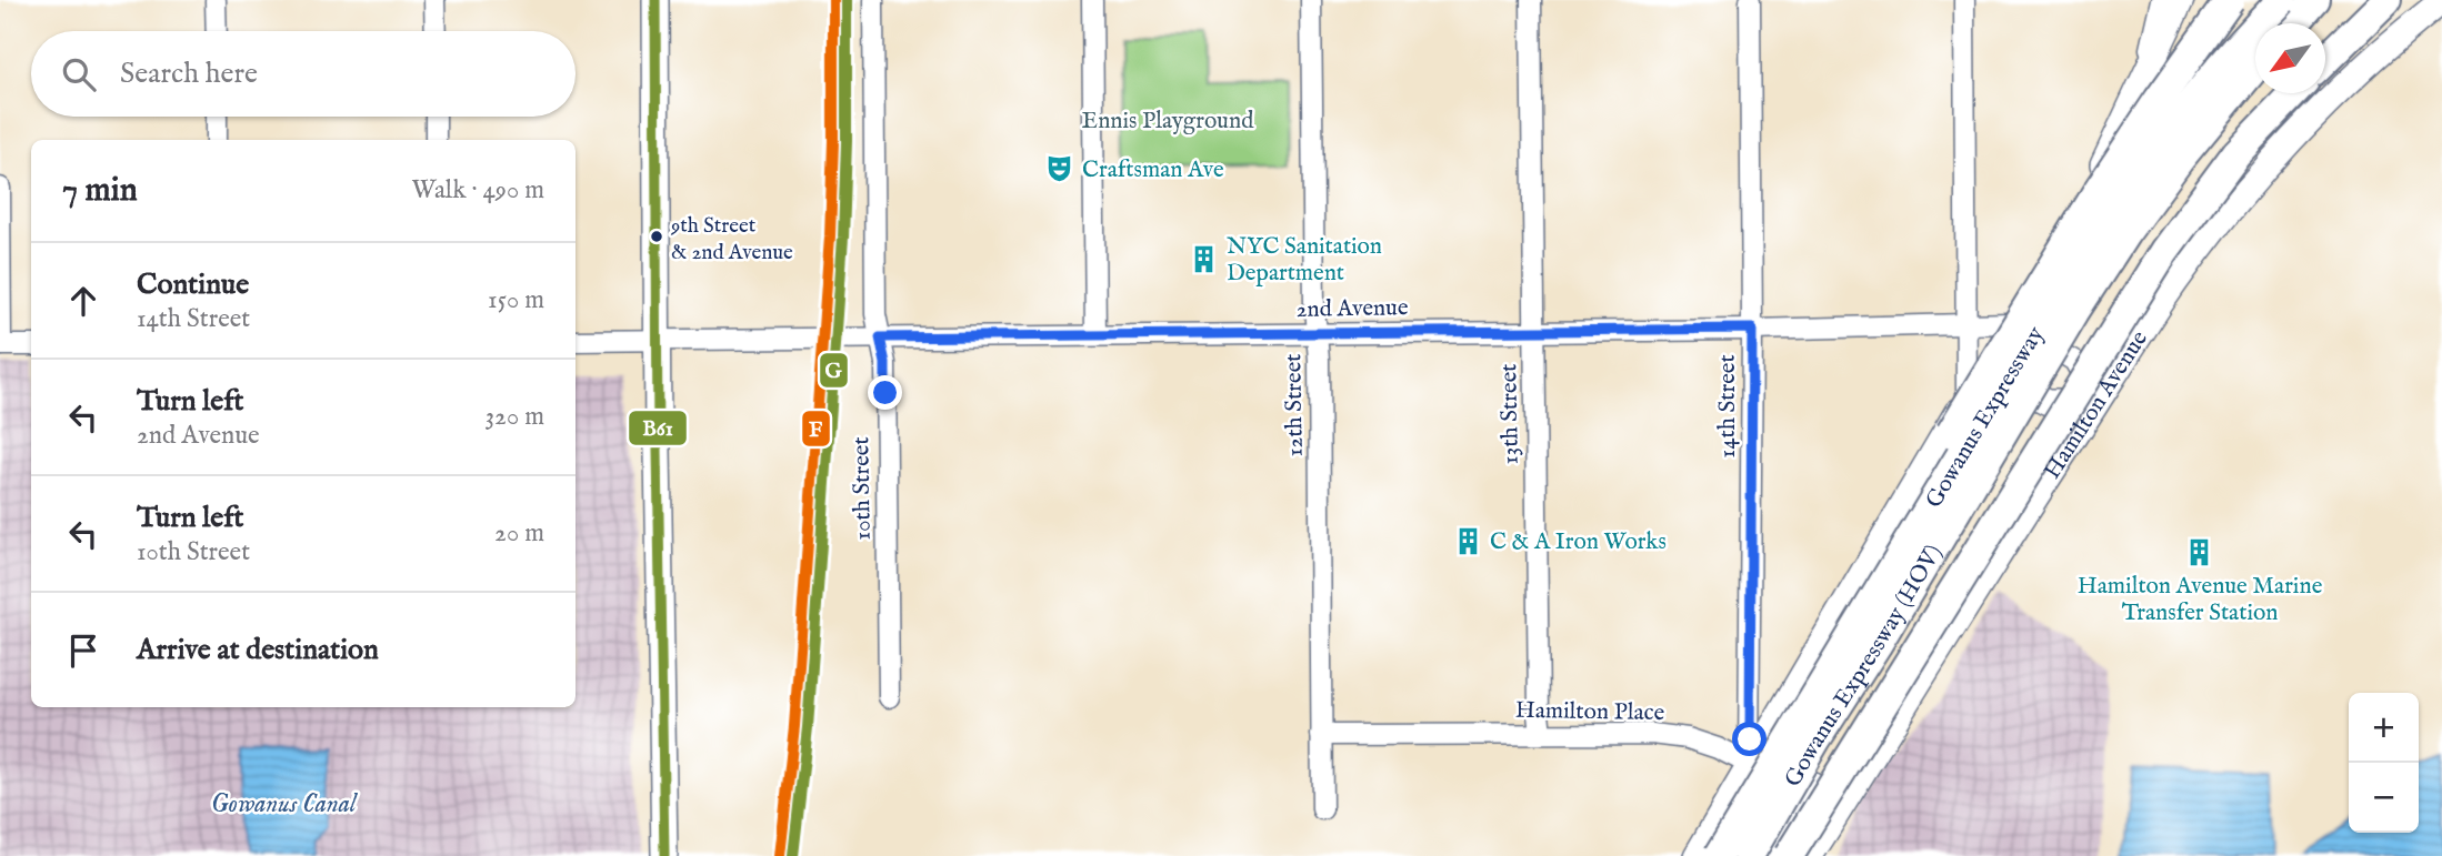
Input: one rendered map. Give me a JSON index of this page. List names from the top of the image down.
{
  "streets": {
    "highway": ["Gowanus Expressway", "Gowanus Expressway (HOV)"],
    "main road": ["Hamilton Avenue"],
    "street": [
      "2nd Avenue",
      "12th Street",
      "14th Street",
      "13th Street",
      "10th Street",
      "Hamilton Place"
    ]
  },
  "crossings": [
    ["2nd Avenue", "12th Street"],
    ["2nd Avenue", "14th Street"],
    ["2nd Avenue", "13th Street"],
    ["2nd Avenue", "10th Street"],
    ["Hamilton Avenue", "Hamilton Place"],
    ["12th Street", "Hamilton Place"],
    ["14th Street", "Gowanus Expressway"],
    ["14th Street", "Hamilton Place"],
    ["13th Street", "Hamilton Place"],
    ["Gowanus Expressway", "Hamilton Place"]
  ],
  "water": ["Gowanus Canal"],
  "parks": ["Ennis Playground"],
  "places": {
    "theatre": ["Craftsman Ave"],
    "other": ["9th Street & 2nd Avenue"],
    "building": ["NYC Sanitation Department", "C & A Iron Works", "Hamilton Avenue Marine Transfer Station"]
  },
  "lines": ["transit line F", "transit line G", "transit line B61"],
  "north": "bottom left",
  "page": {
    "search": "Search here",
    "heading": ["7 min", "Walk · 490 m"],
    "list": [
      ["Continue", "14th Street", "150 m"],
      ["Turn left", "2nd Avenue", "320 m"],
      ["Turn left", "10th Street", "20 m"],
      "Arrive at destination"
    ],
    "map_buttons": ["+", "−"]
  }
}
